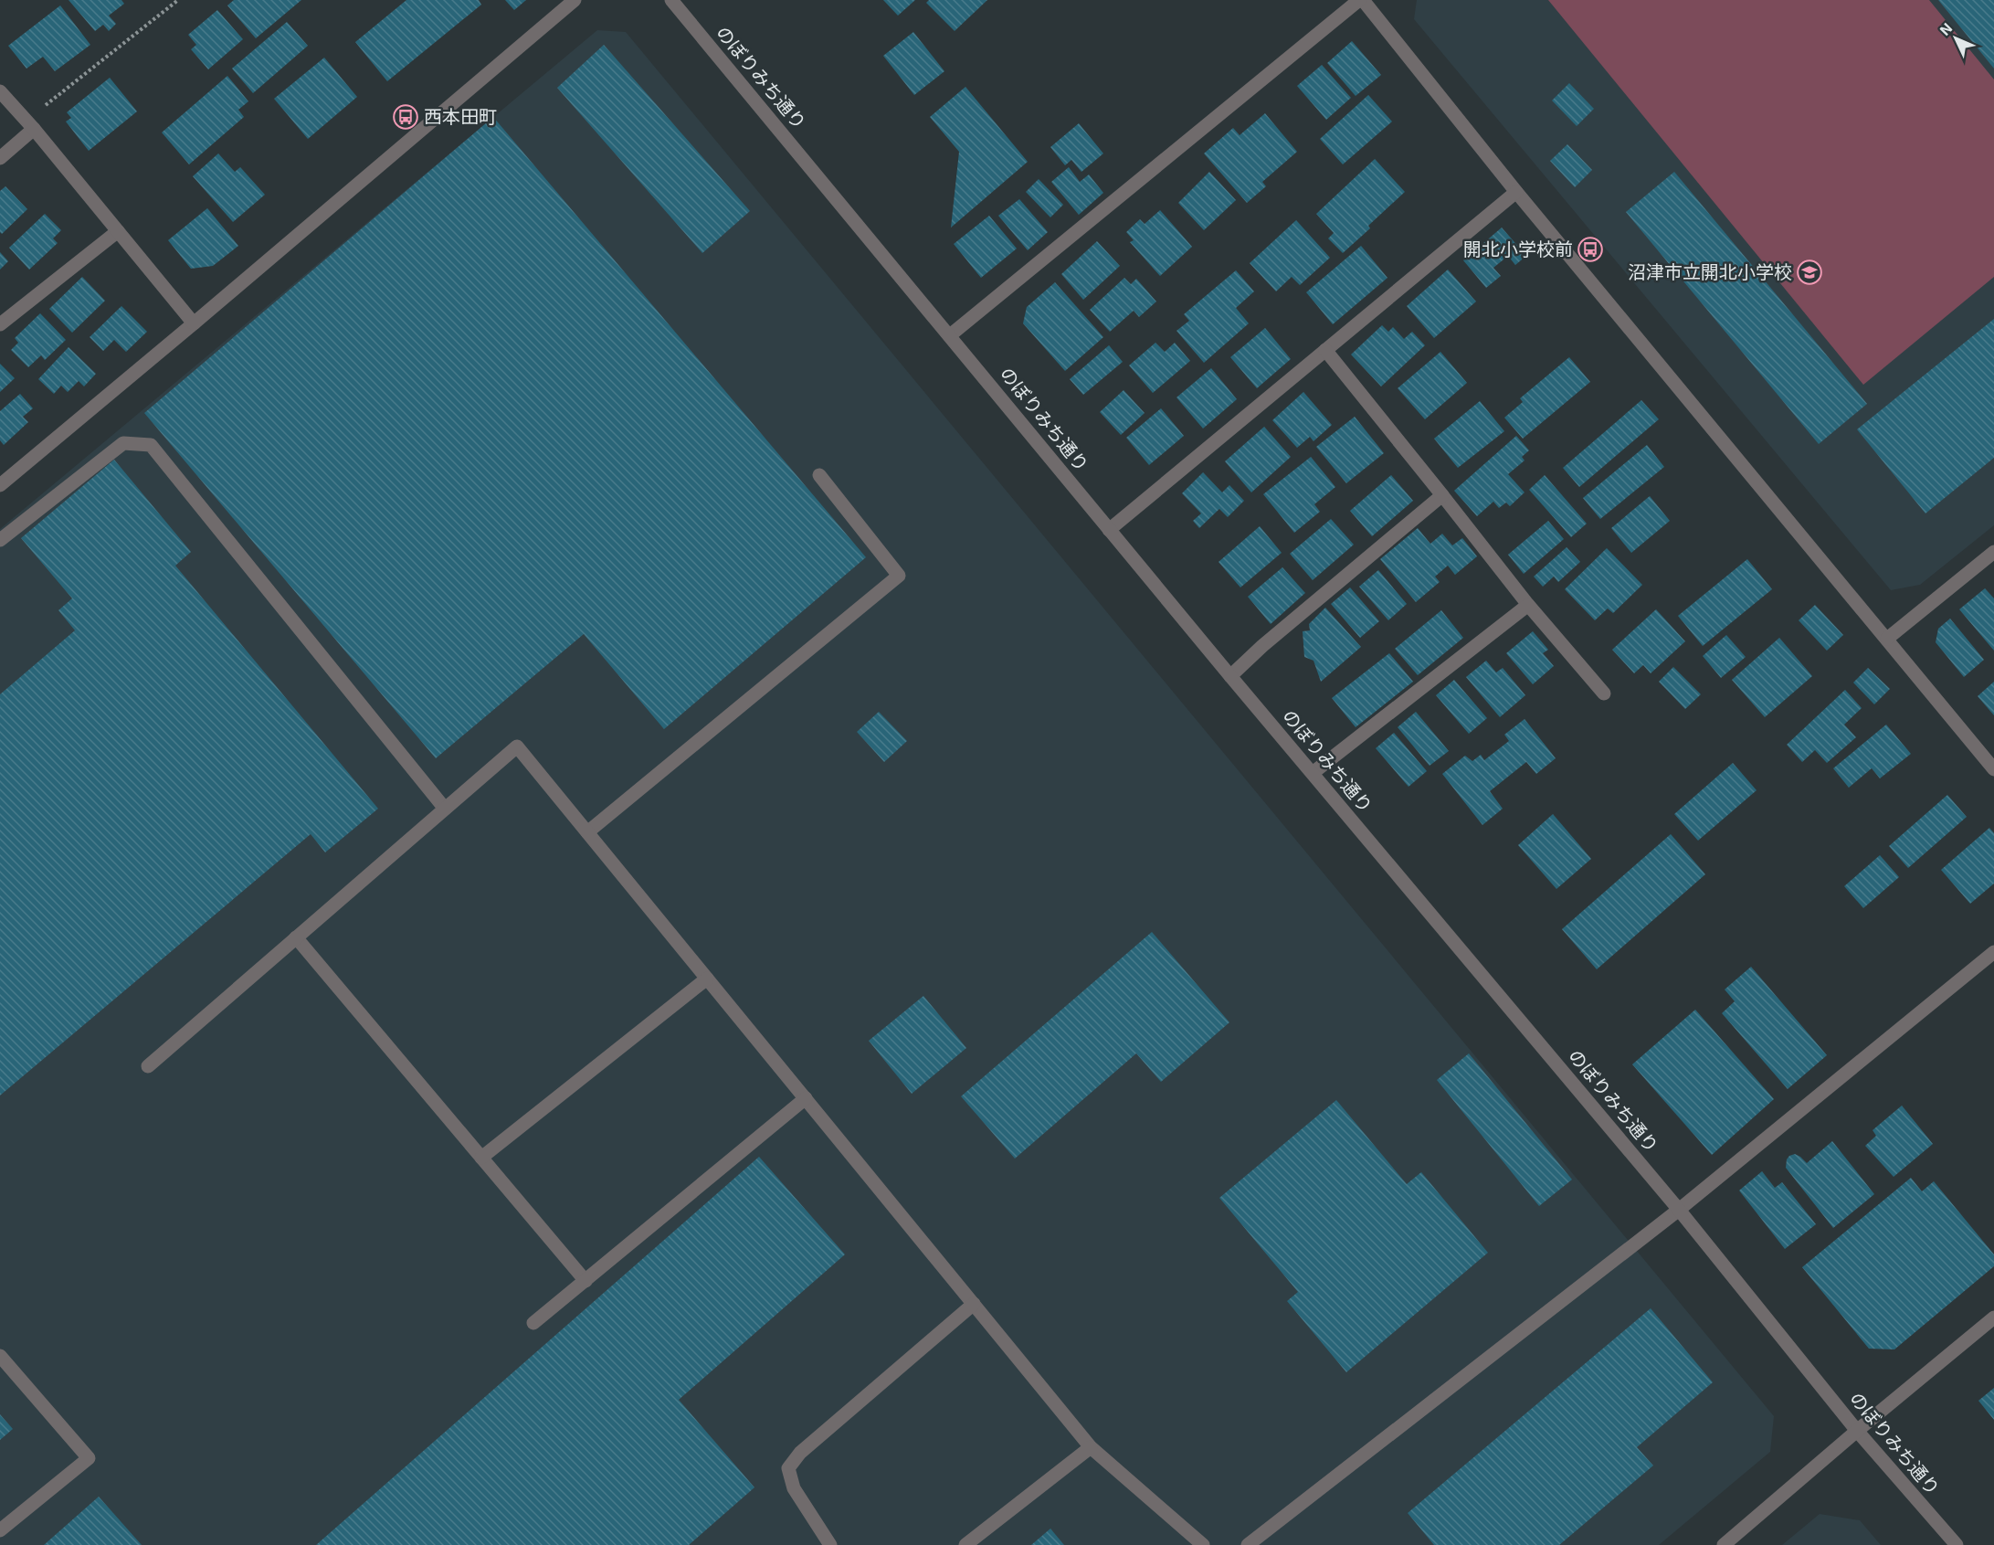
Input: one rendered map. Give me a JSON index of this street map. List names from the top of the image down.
{
  "streets": {
    "street": ["のぼりみち通り"]
  },
  "places": {
    "bus stop": ["西本田町", "開北小学校前"],
    "school or university": ["沼津市立開北小学校"]
  },
  "north": "top left"
}
